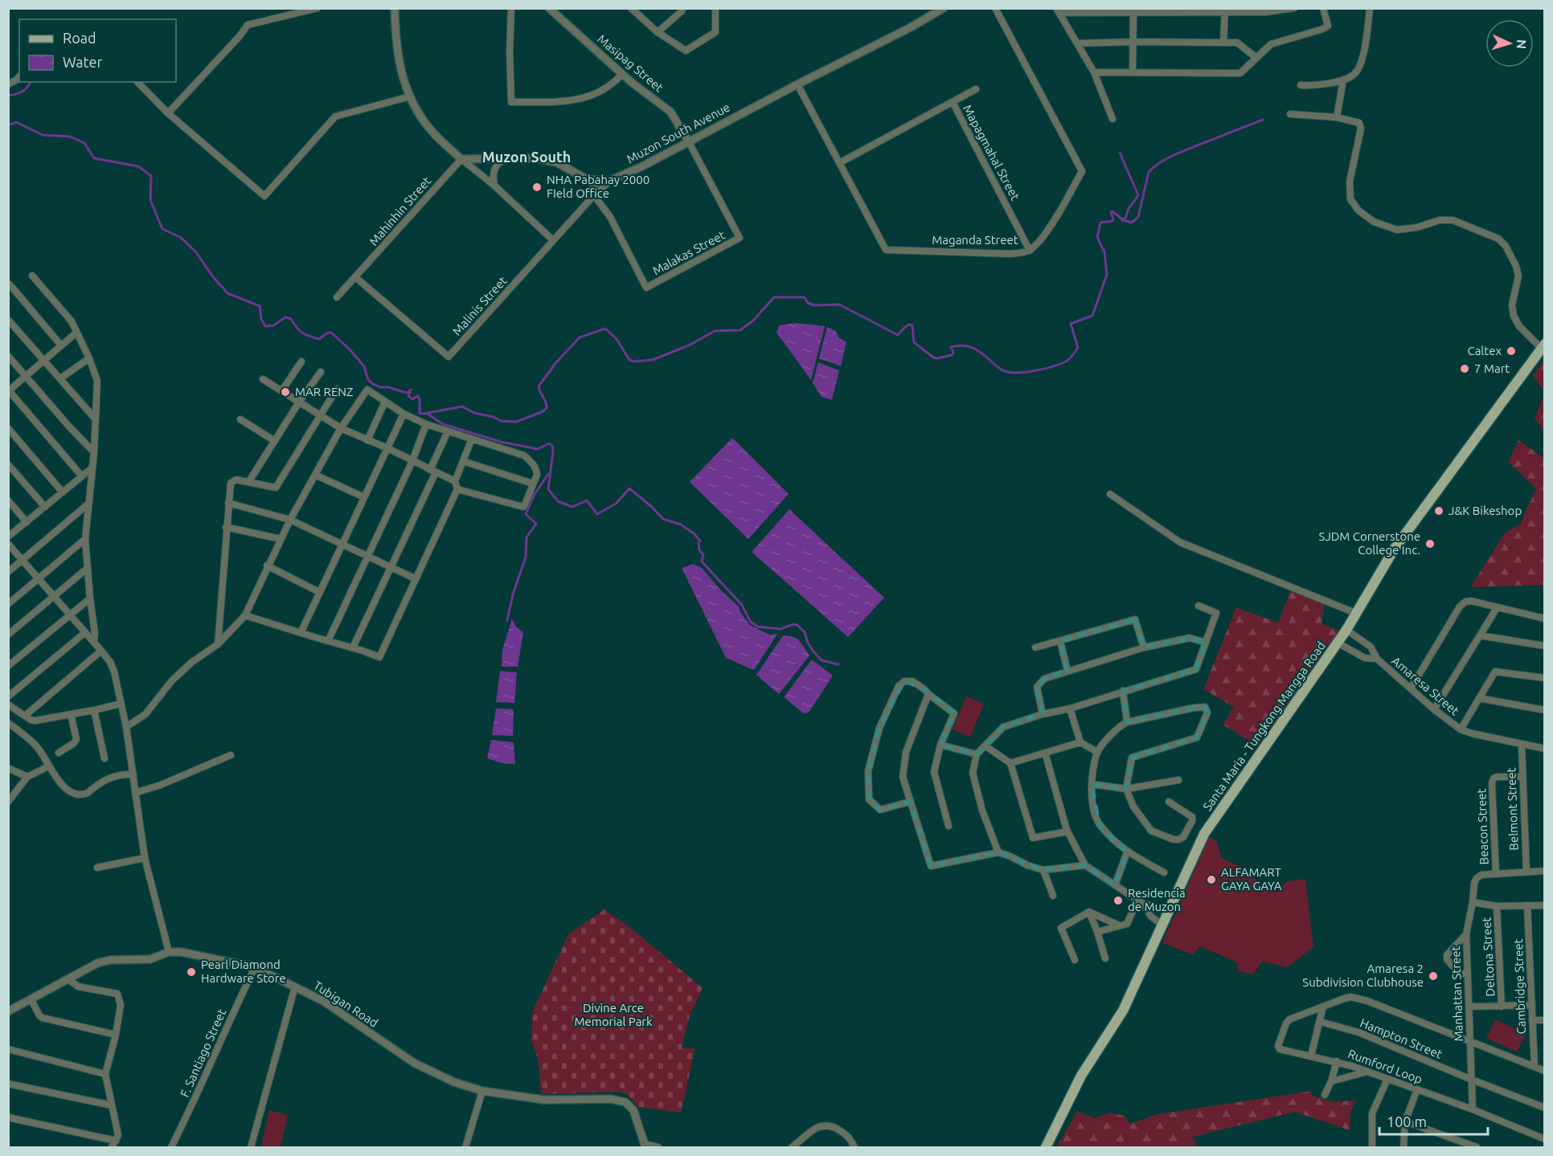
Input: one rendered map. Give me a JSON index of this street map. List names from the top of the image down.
{
  "streets": {
    "main road": ["Santa Maria - Tungkong Mangga Road"],
    "street": [
      "Masipag Street",
      "Muzon South Avenue",
      "Mapagmahal Street",
      "Mahinhin Street",
      "Maganda Street",
      "Malakas Street",
      "Malinis Street",
      "Amaresa Street",
      "Belmont Street",
      "Beacon Street",
      "Deltona Street",
      "Cambridge Street",
      "Manhattan Street",
      "Tubigan Road",
      "Hampton Street",
      "F. Santiago Street",
      "Rumford Loop"
    ]
  },
  "crossings": [
    ["Masipag Street", "Muzon South Avenue"],
    ["Masipag Street", "Malakas Street"],
    ["Muzon South Avenue", "Mahinhin Street"],
    ["Muzon South Avenue", "Maganda Street"],
    ["Muzon South Avenue", "Malakas Street"],
    ["Muzon South Avenue", "Malinis Street"],
    ["Mapagmahal Street", "Maganda Street"],
    ["Mahinhin Street", "Malinis Street"],
    ["Malakas Street", "Malinis Street"],
    ["Amaresa Street", "Santa Maria - Tungkong Mangga Road"],
    ["Amaresa Street", "Belmont Street"],
    ["Belmont Street", "Beacon Street"],
    ["Beacon Street", "Manhattan Street"],
    ["Manhattan Street", "Hampton Street"],
    ["Manhattan Street", "Rumford Loop"],
    ["Tubigan Road", "F. Santiago Street"]
  ],
  "districts": ["Muzon South"],
  "parks": ["Divine Arce Memorial Park"],
  "places": [
    "NHA Pabahay 2000 FIeld Office",
    "Caltex",
    "7 Mart",
    "MAR RENZ",
    "J&K Bikeshop",
    "SJDM Cornerstone College Inc.",
    "ALFAMART GAYA GAYA",
    "Residencia de Muzon",
    "Pearl Diamond Hardware Store",
    "Amaresa 2 Subdivision Clubhouse"
  ],
  "legend": ["Road", "Water"],
  "scale_bar": "100 m",
  "north": "right"
}
